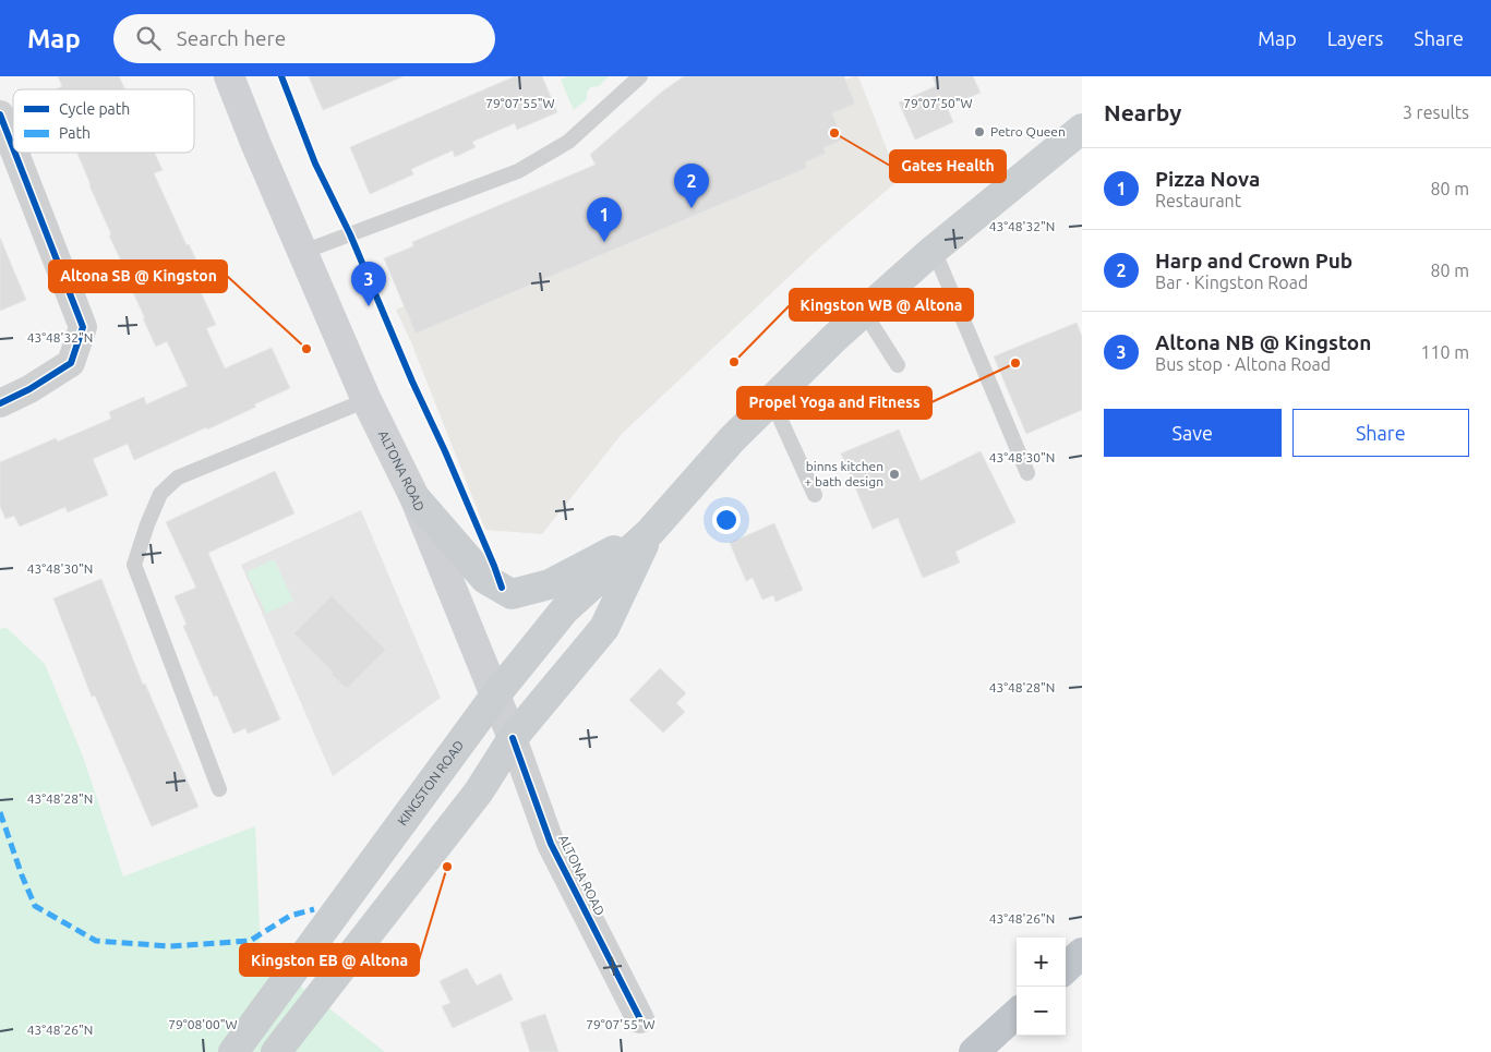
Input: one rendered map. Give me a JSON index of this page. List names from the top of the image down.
{
  "streets": {
    "main road": ["ALTONA ROAD", "KINGSTON ROAD"]
  },
  "crossings": [
    ["ALTONA ROAD", "KINGSTON ROAD"]
  ],
  "places": [
    "Petro Queen",
    "Gates Health",
    "Altona SB @ Kingston",
    "Kingston WB @ Altona",
    "Propel Yoga and Fitness",
    "binns kitchen + bath design",
    "Kingston EB @ Altona"
  ],
  "legend": ["Cycle path", "Path"],
  "page": {
    "header": "Map",
    "search": "Search here",
    "nav": ["Map", "Layers", "Share"],
    "heading": ["Nearby", "3 results"],
    "list": [
      {
        "mark": "1",
        "name": "Pizza Nova",
        "note": "Restaurant",
        "value": "80 m"
      },
      {
        "mark": "2",
        "name": "Harp and Crown Pub",
        "note": "Bar · Kingston Road",
        "value": "80 m"
      },
      {
        "mark": "3",
        "name": "Altona NB @ Kingston",
        "note": "Bus stop · Altona Road",
        "value": "110 m"
      }
    ],
    "pins": ["2", "1", "3"],
    "buttons": ["Save", "Share"],
    "map_buttons": ["+", "−"]
  },
  "coordinates": [
    "79°07'55\"W",
    "79°07'50\"W",
    "43°48'32\"N",
    "43°48'30\"N",
    "43°48'28\"N",
    "43°48'26\"N",
    "79°08'00\"W"
  ]
}
